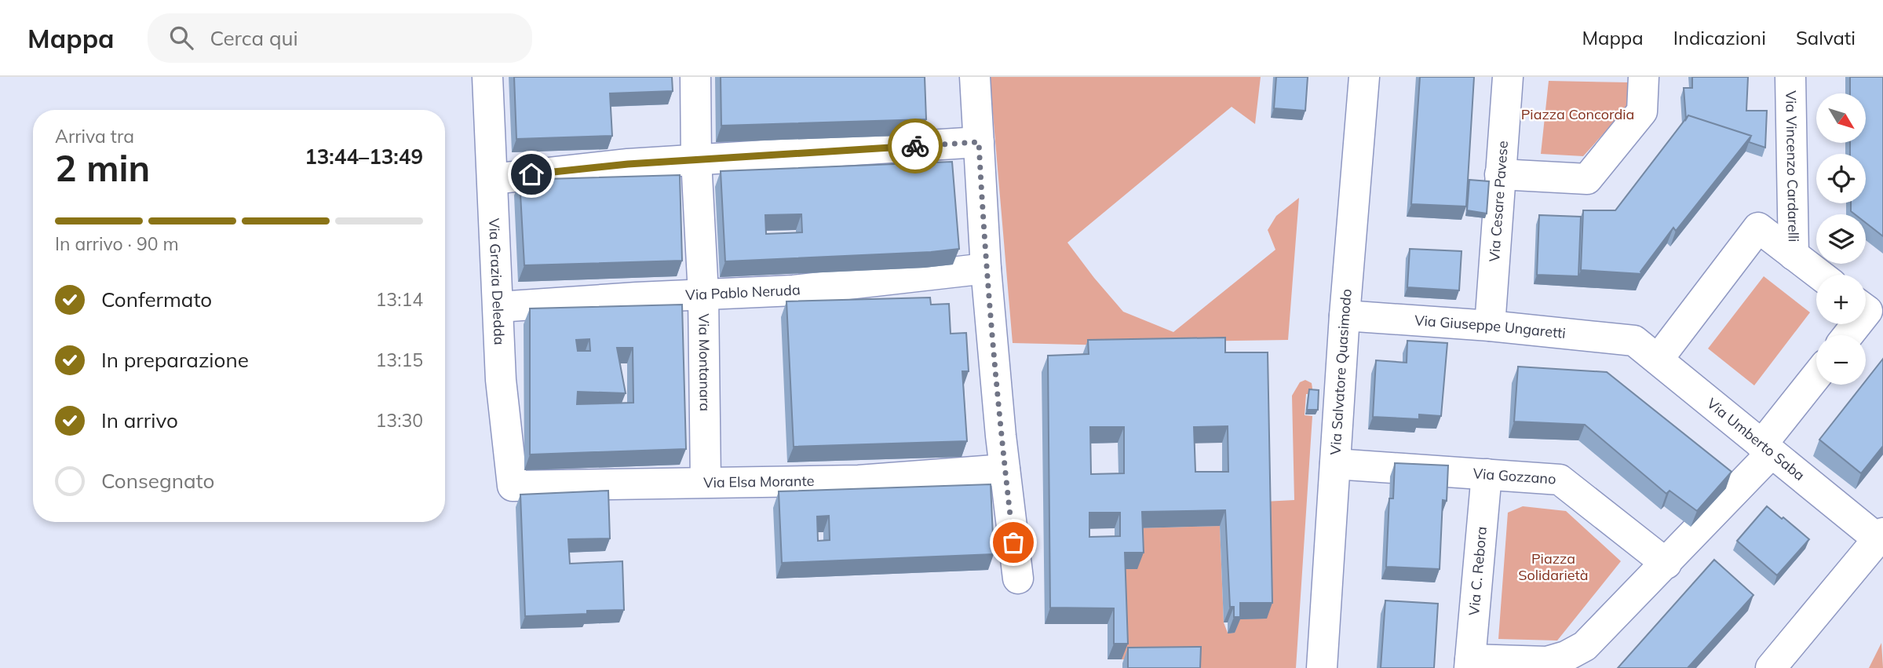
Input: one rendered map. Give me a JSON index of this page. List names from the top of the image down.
{
  "streets": {
    "street": [
      "Via Vincenzo Cardarelli",
      "Via Cesare Pavese",
      "Via Grazia Deledda",
      "Via Pablo Neruda",
      "Via Giuseppe Ungaretti",
      "Via Montanara",
      "Via Salvatore Quasimodo",
      "Via Umberto Saba",
      "Via Gozzano",
      "Via Elsa Morante",
      "Via C. Rebora"
    ]
  },
  "crossings": [
    ["Via Cesare Pavese", "Via Giuseppe Ungaretti"],
    ["Via Grazia Deledda", "Via Pablo Neruda"],
    ["Via Grazia Deledda", "Via Elsa Morante"],
    ["Via Pablo Neruda", "Via Montanara"],
    ["Via Giuseppe Ungaretti", "Via Salvatore Quasimodo"],
    ["Via Giuseppe Ungaretti", "Via Umberto Saba"],
    ["Via Montanara", "Via Elsa Morante"],
    ["Via Salvatore Quasimodo", "Via Gozzano"],
    ["Via Gozzano", "Via C. Rebora"]
  ],
  "parks": ["Piazza Concordia", "Piazza Solidarietà"],
  "north": "bottom right",
  "page": {
    "header": "Mappa",
    "search": "Cerca qui",
    "nav": ["Mappa", "Indicazioni", "Salvati"],
    "map_buttons": ["+", "−"],
    "heading": ["2 min", "Arriva tra", "13:44–13:49"],
    "bar": "In arrivo · 90 m",
    "list": [
      ["Confermato", "13:14"],
      ["In preparazione", "13:15"],
      ["In arrivo", "13:30"],
      "Consegnato"
    ]
  }
}
